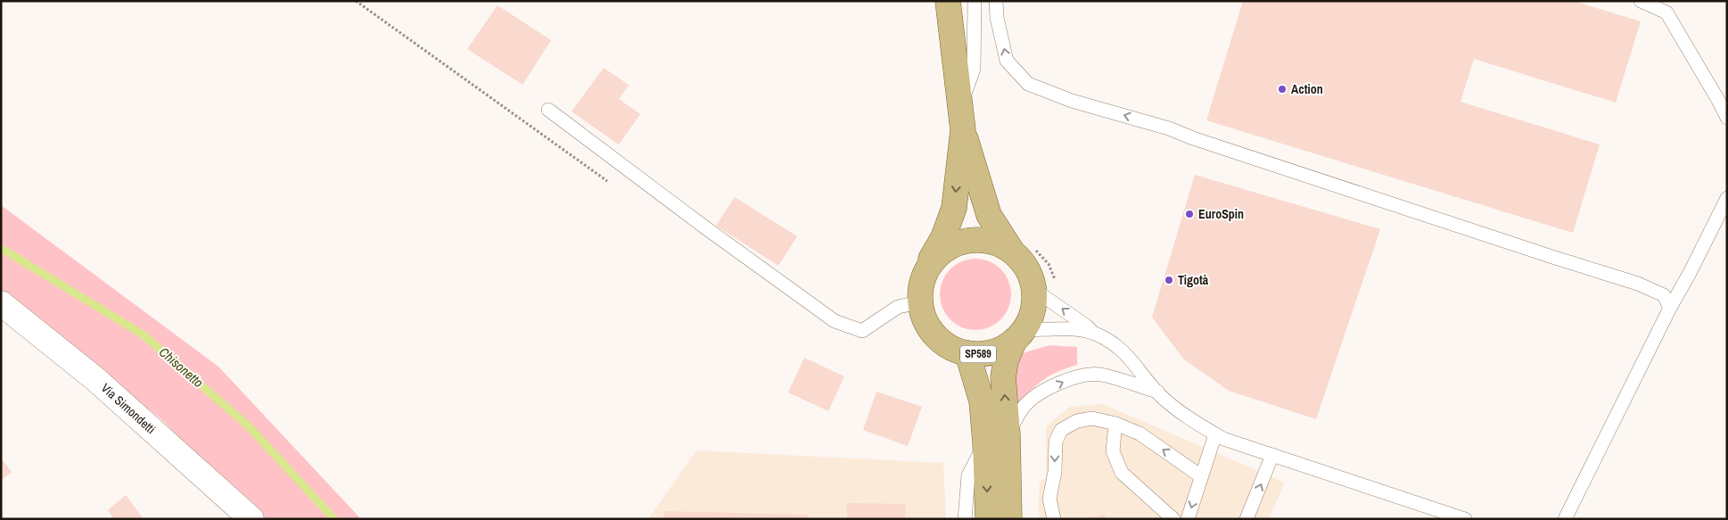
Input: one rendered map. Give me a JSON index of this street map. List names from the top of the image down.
{
  "streets": {
    "main road": ["SP589"],
    "street": ["Via Simondetti"]
  },
  "water": ["Chisonetto"],
  "places": ["Action", "EuroSpin", "Tigotà"]
}
